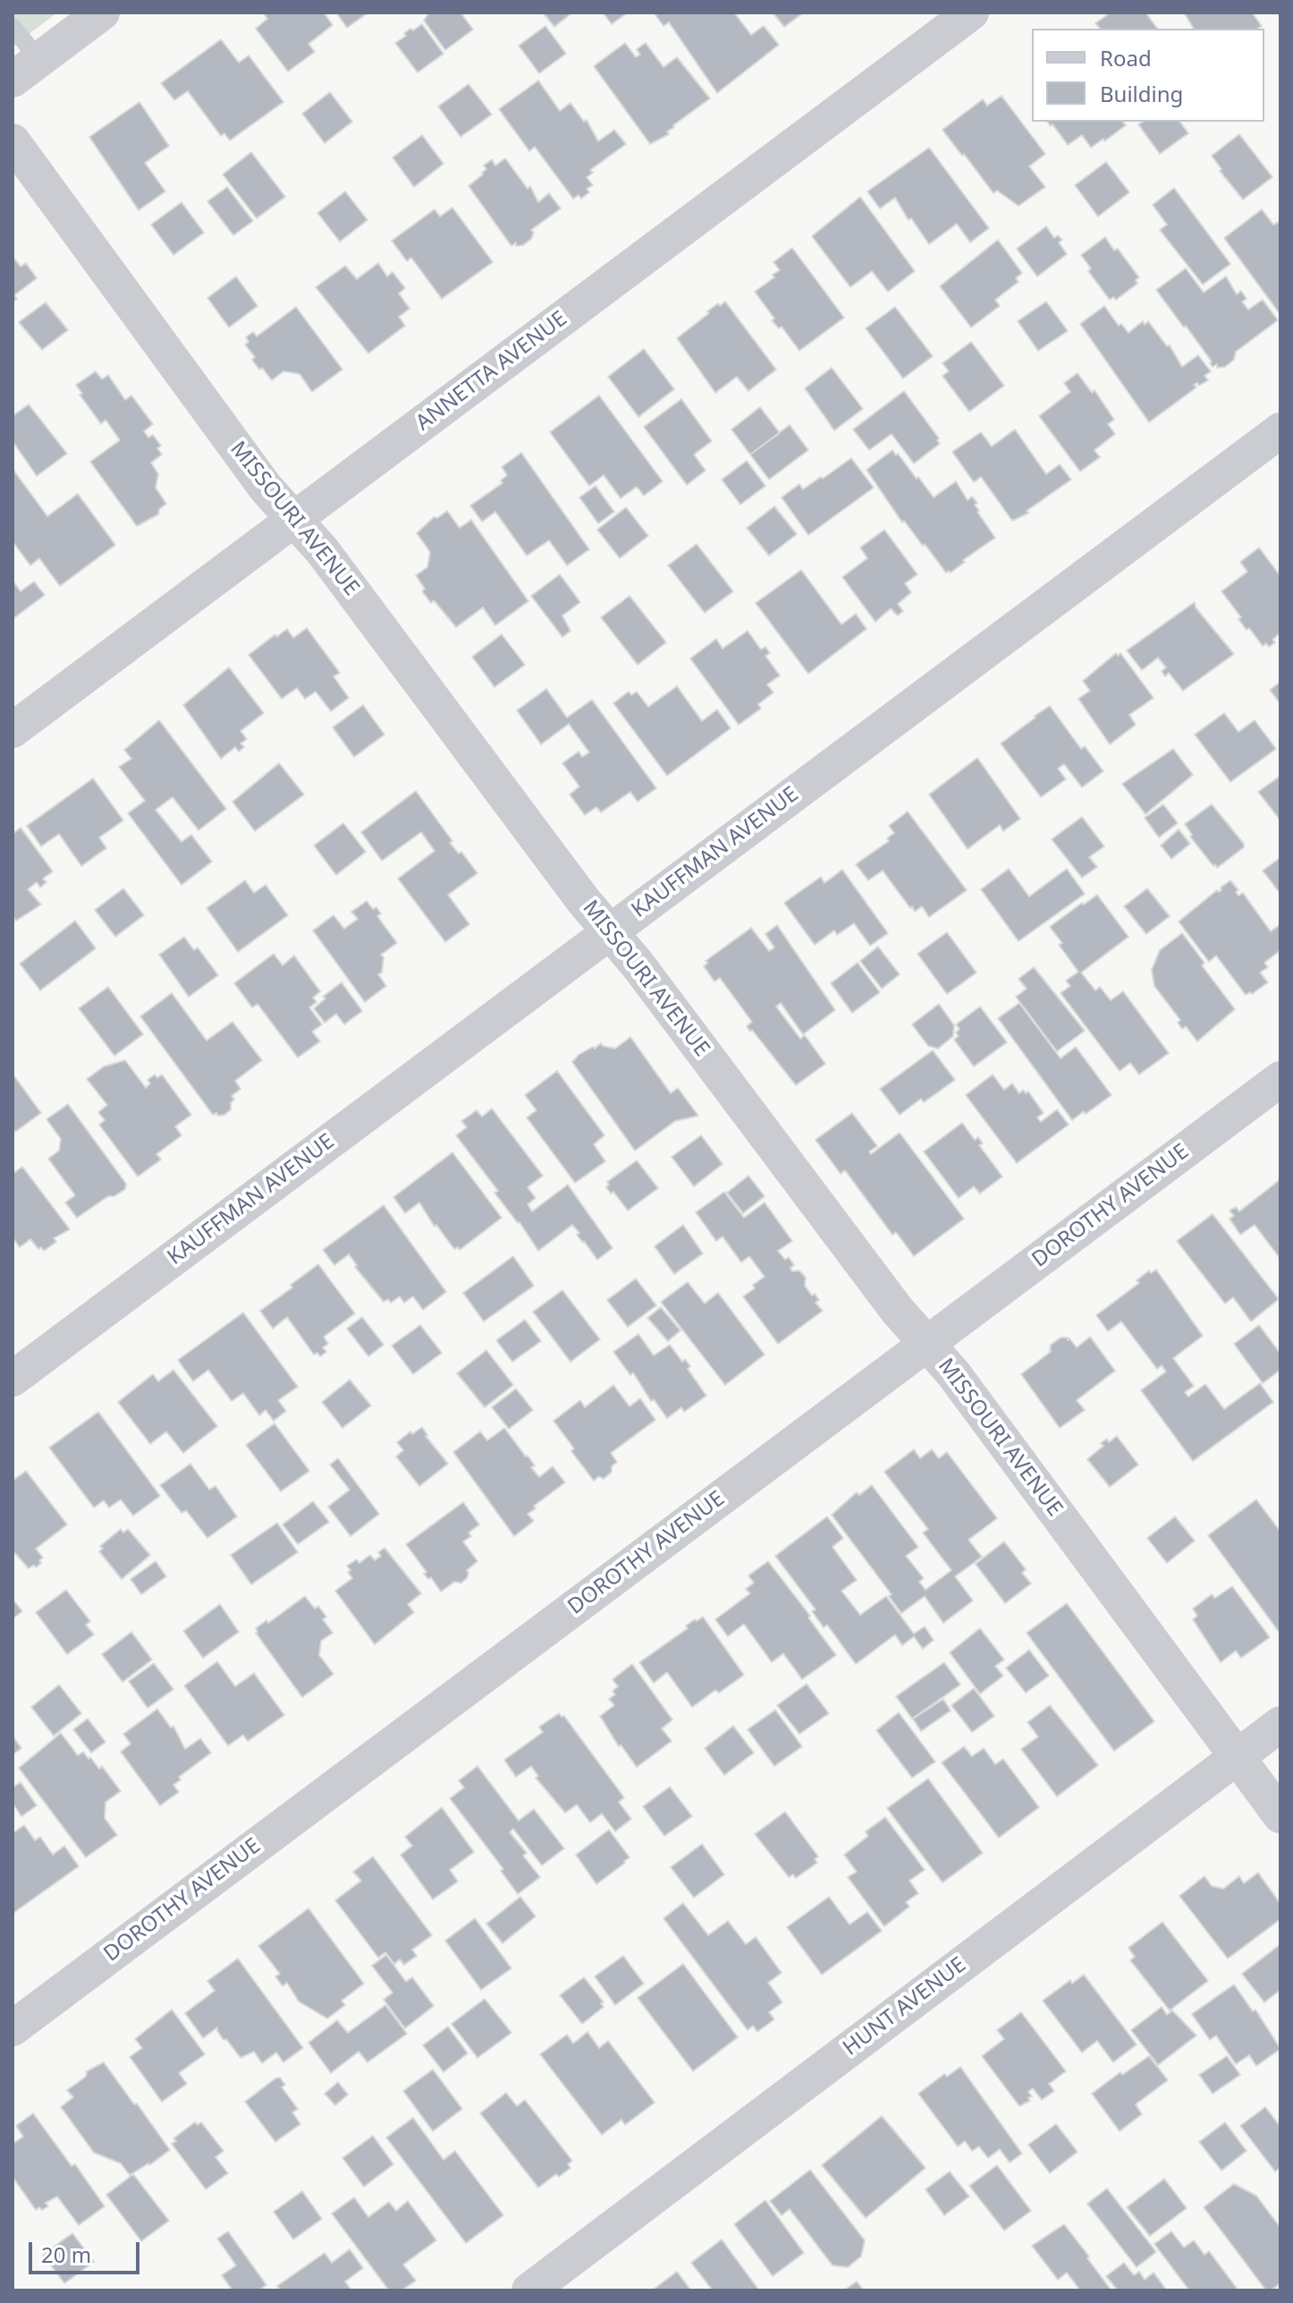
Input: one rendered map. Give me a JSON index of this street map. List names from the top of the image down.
{
  "streets": {
    "street": [
      "ANNETTA AVENUE",
      "MISSOURI AVENUE",
      "KAUFFMAN AVENUE",
      "DOROTHY AVENUE",
      "HUNT AVENUE"
    ]
  },
  "crossings": [
    ["ANNETTA AVENUE", "MISSOURI AVENUE"],
    ["MISSOURI AVENUE", "KAUFFMAN AVENUE"],
    ["MISSOURI AVENUE", "DOROTHY AVENUE"],
    ["MISSOURI AVENUE", "HUNT AVENUE"]
  ],
  "legend": ["Road", "Building"],
  "scale_bar": "20 m"
}
